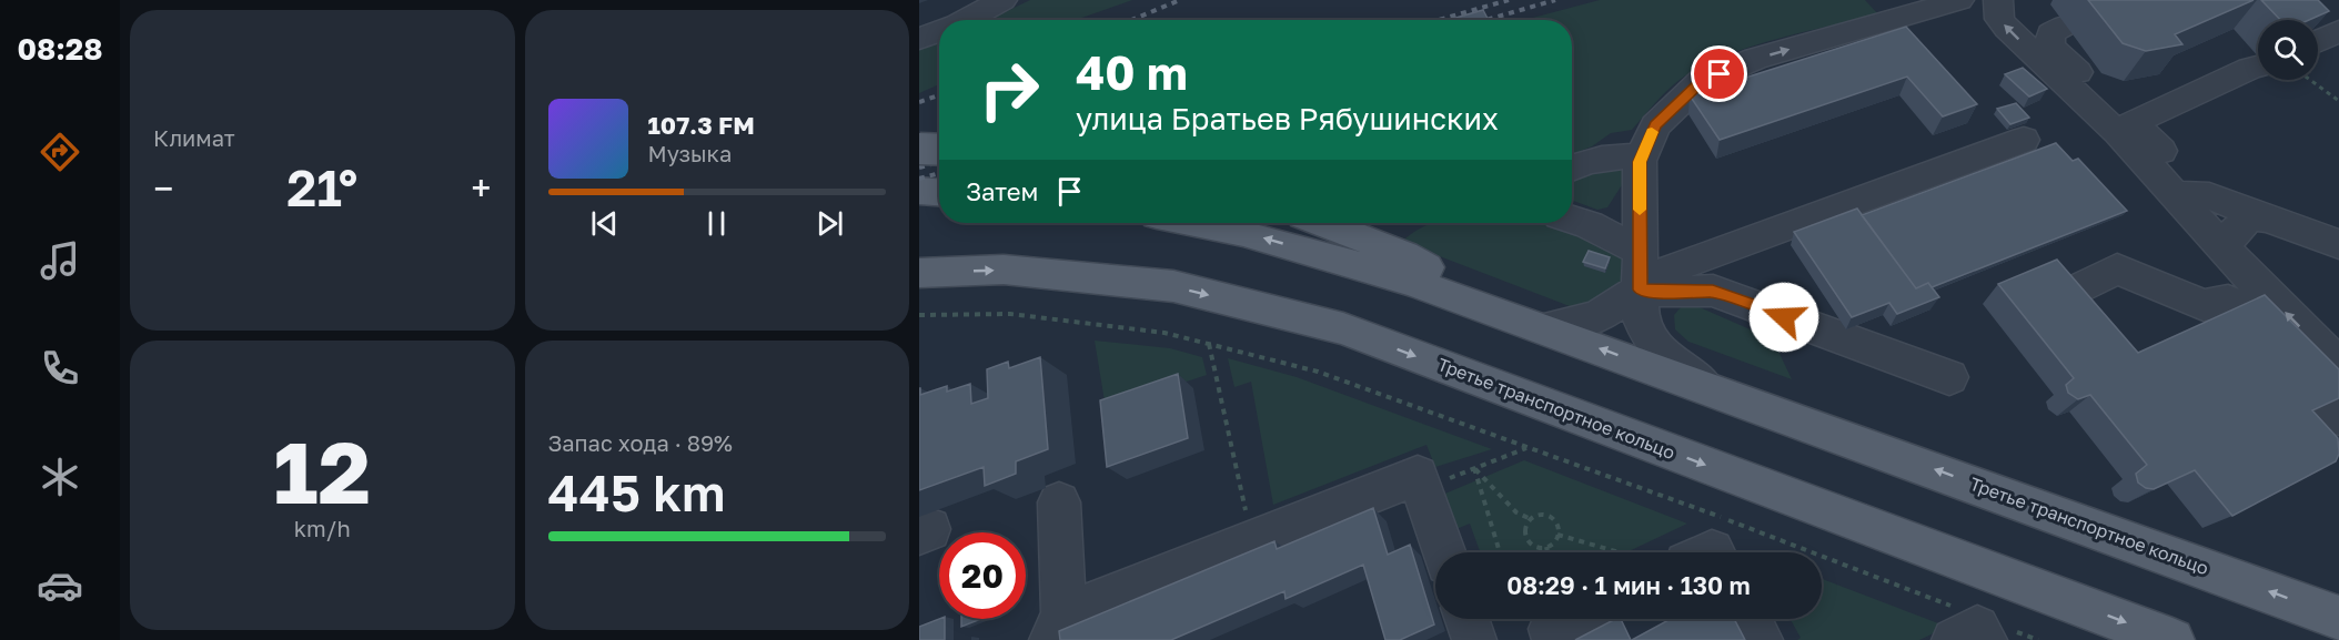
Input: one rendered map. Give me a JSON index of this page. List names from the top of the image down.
{
  "streets": {
    "main road": ["Третье транспортное кольцо"]
  },
  "page": {
    "tabs": "08:28",
    "tile": [
      "Климат",
      ["12", "km/h"],
      ["Запас хода · 89%", "445 km"]
    ],
    "turn": ["40 m", "улица Братьев Рябушинских"],
    "song": ["107.3 FM", "Музыка"],
    "then": "Затем",
    "heat": ["−", "21°", "+"],
    "limit": "20",
    "trip": "08:29 · 1 мин · 130 m"
  }
}
